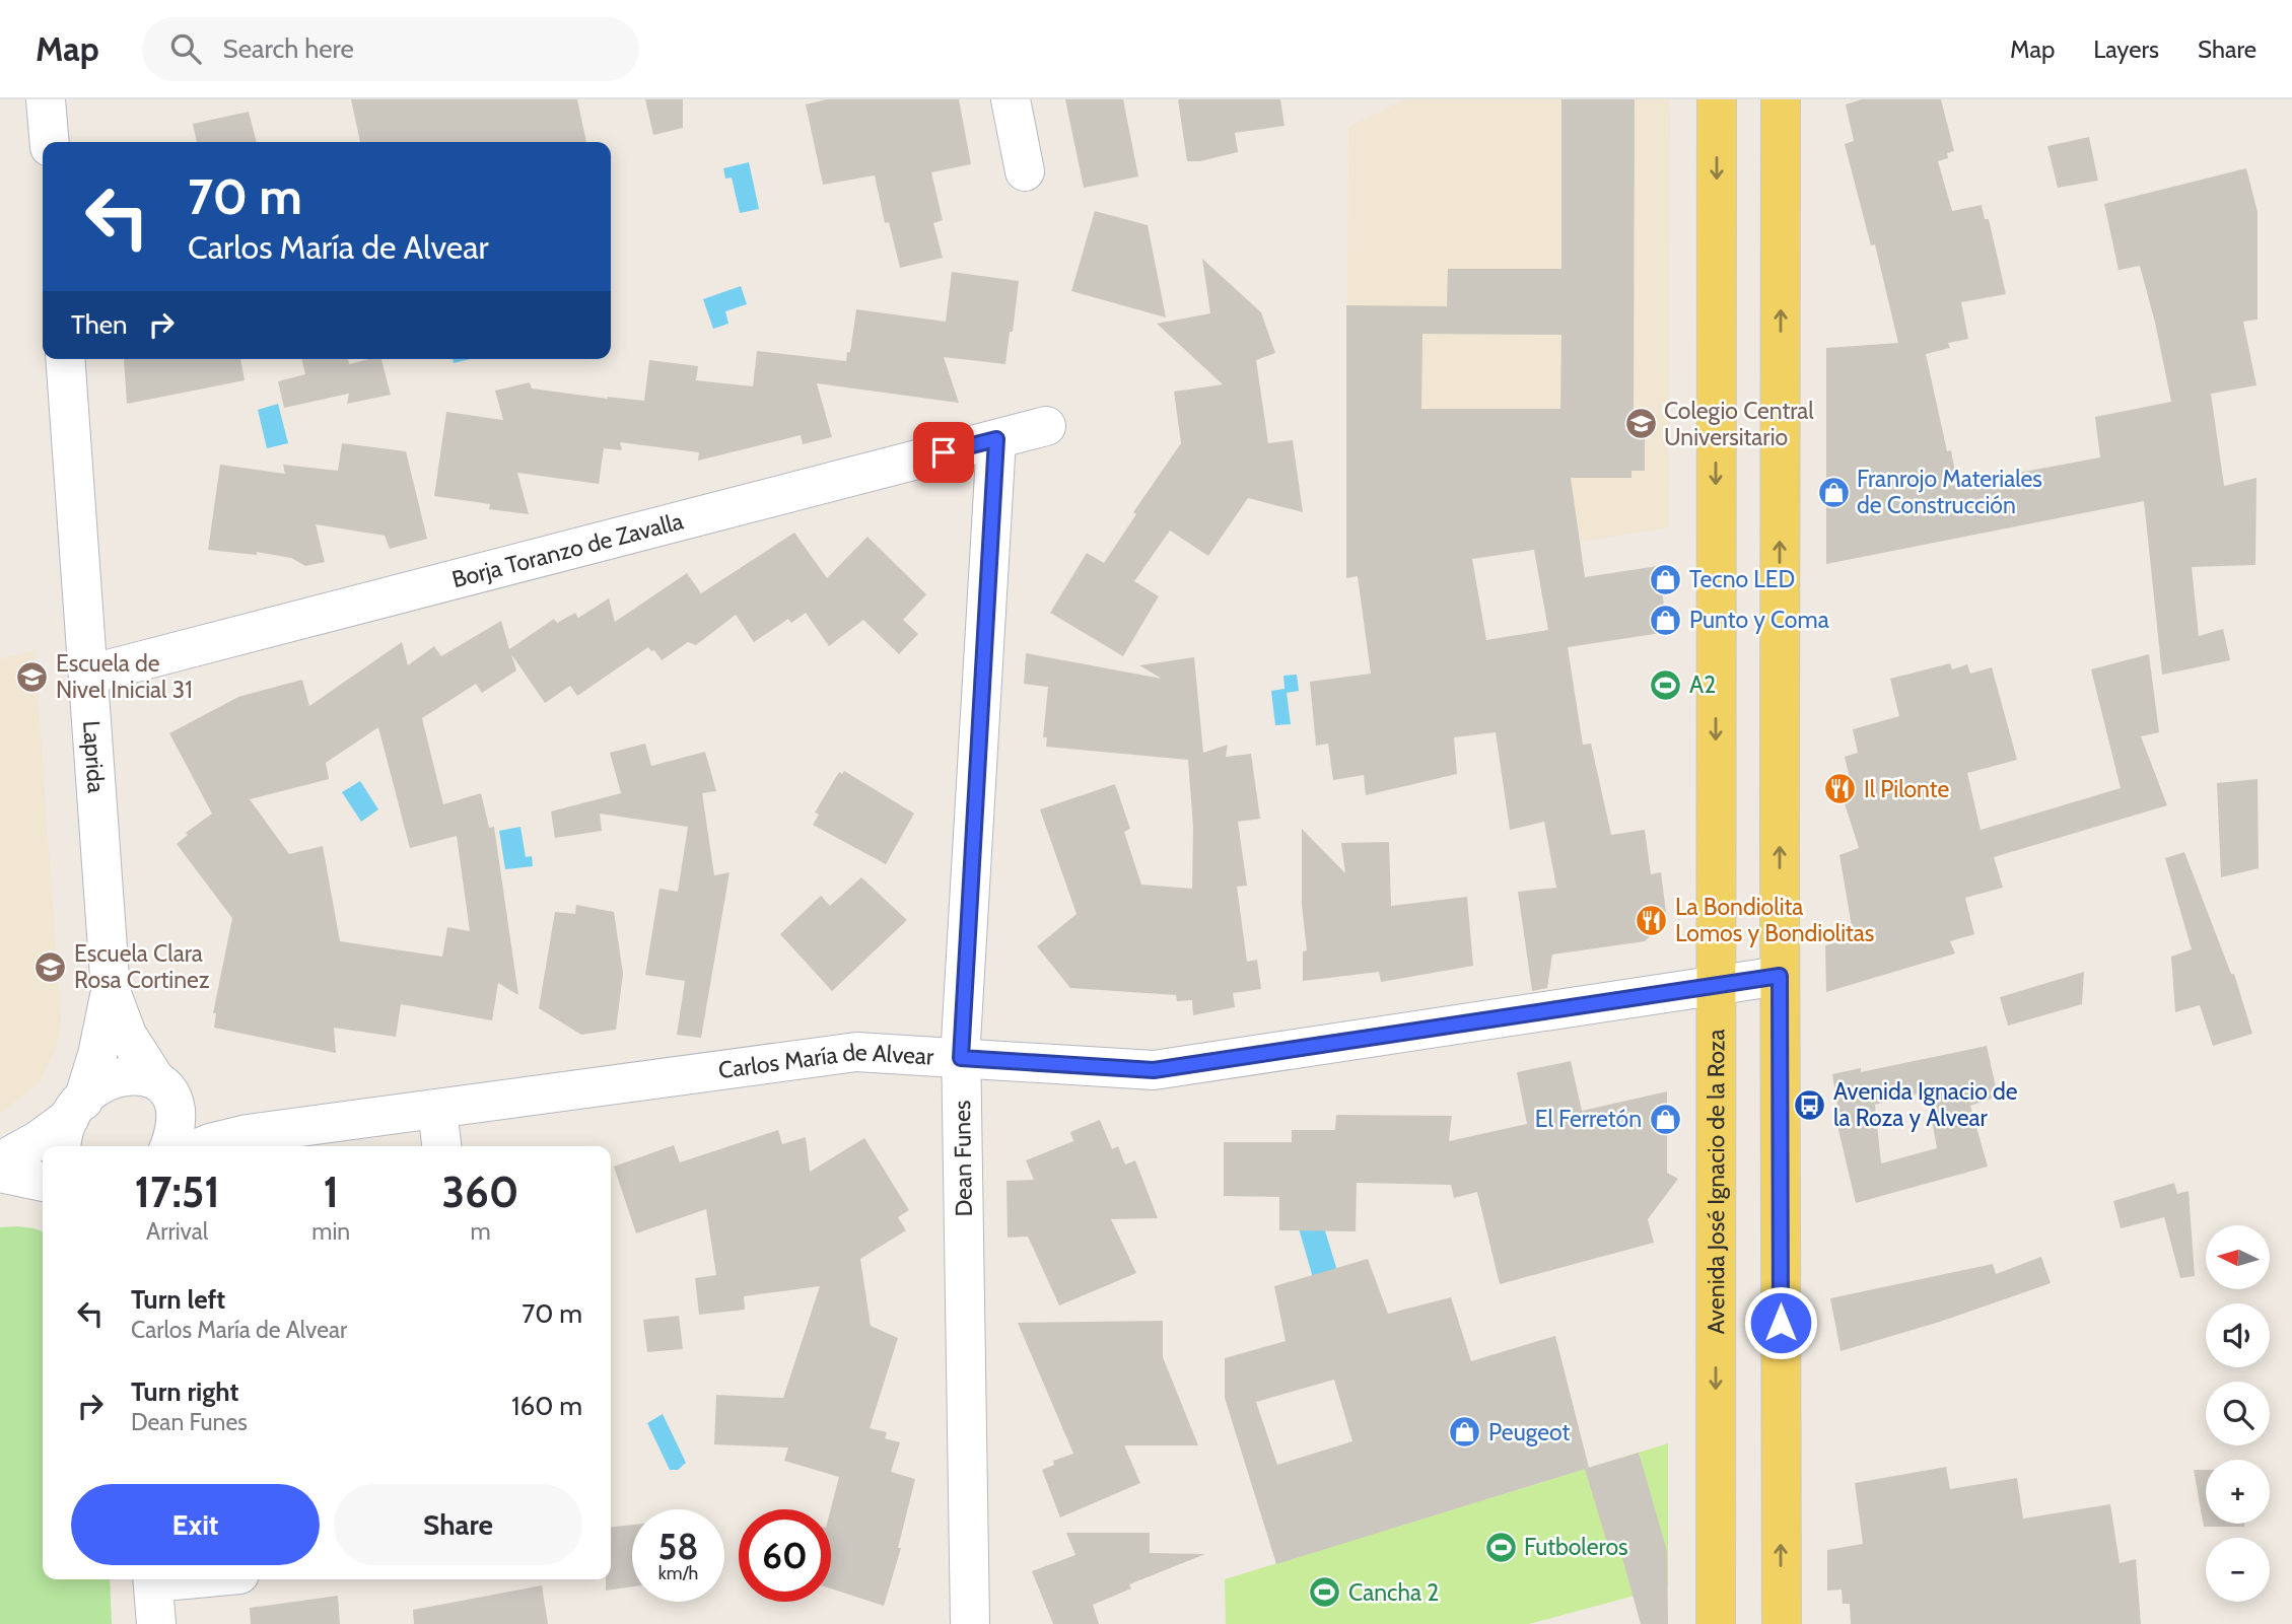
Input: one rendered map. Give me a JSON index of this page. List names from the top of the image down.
{
  "streets": {
    "main road": ["Avenida José Ignacio de la Roza"],
    "street": [
      "Borja Toranzo de Zavalla",
      "Laprida",
      "Carlos María de Alvear",
      "Dean Funes"
    ]
  },
  "crossings": [
    ["Borja Toranzo de Zavalla", "Laprida"],
    ["Borja Toranzo de Zavalla", "Dean Funes"],
    ["Laprida", "Carlos María de Alvear"],
    ["Carlos María de Alvear", "Dean Funes"],
    ["Carlos María de Alvear", "Avenida José Ignacio de la Roza"]
  ],
  "places": {
    "school or university": ["Colegio Central Universitario", "Escuela de Nivel Inicial 31", "Escuela Clara Rosa Cortinez"],
    "shop": [
      "Franrojo Materiales de Construcción",
      "Tecno LED",
      "Punto y Coma",
      "El Ferretón",
      "Peugeot"
    ],
    "sports": ["A2", "Futboleros", "Cancha 2"],
    "restaurant": ["Il Pilonte", "La Bondiolita Lomos y Bondiolitas"],
    "bus stop": ["Avenida Ignacio de la Roza y Alvear"]
  },
  "north": "left",
  "page": {
    "header": "Map",
    "search": "Search here",
    "nav": ["Map", "Layers", "Share"],
    "turn": ["70 m", "Carlos María de Alvear"],
    "then": "Then",
    "eta": [
      "17:51",
      "Arrival",
      "1",
      "min",
      "360",
      "m"
    ],
    "map_buttons": ["+", "−"],
    "list": [
      {
        "name": "Turn left",
        "note": "Carlos María de Alvear",
        "value": "70 m"
      },
      {
        "name": "Turn right",
        "note": "Dean Funes",
        "value": "160 m"
      }
    ],
    "buttons": ["Exit", "Share"],
    "speed": "58 km/h",
    "limit": "60"
  }
}
